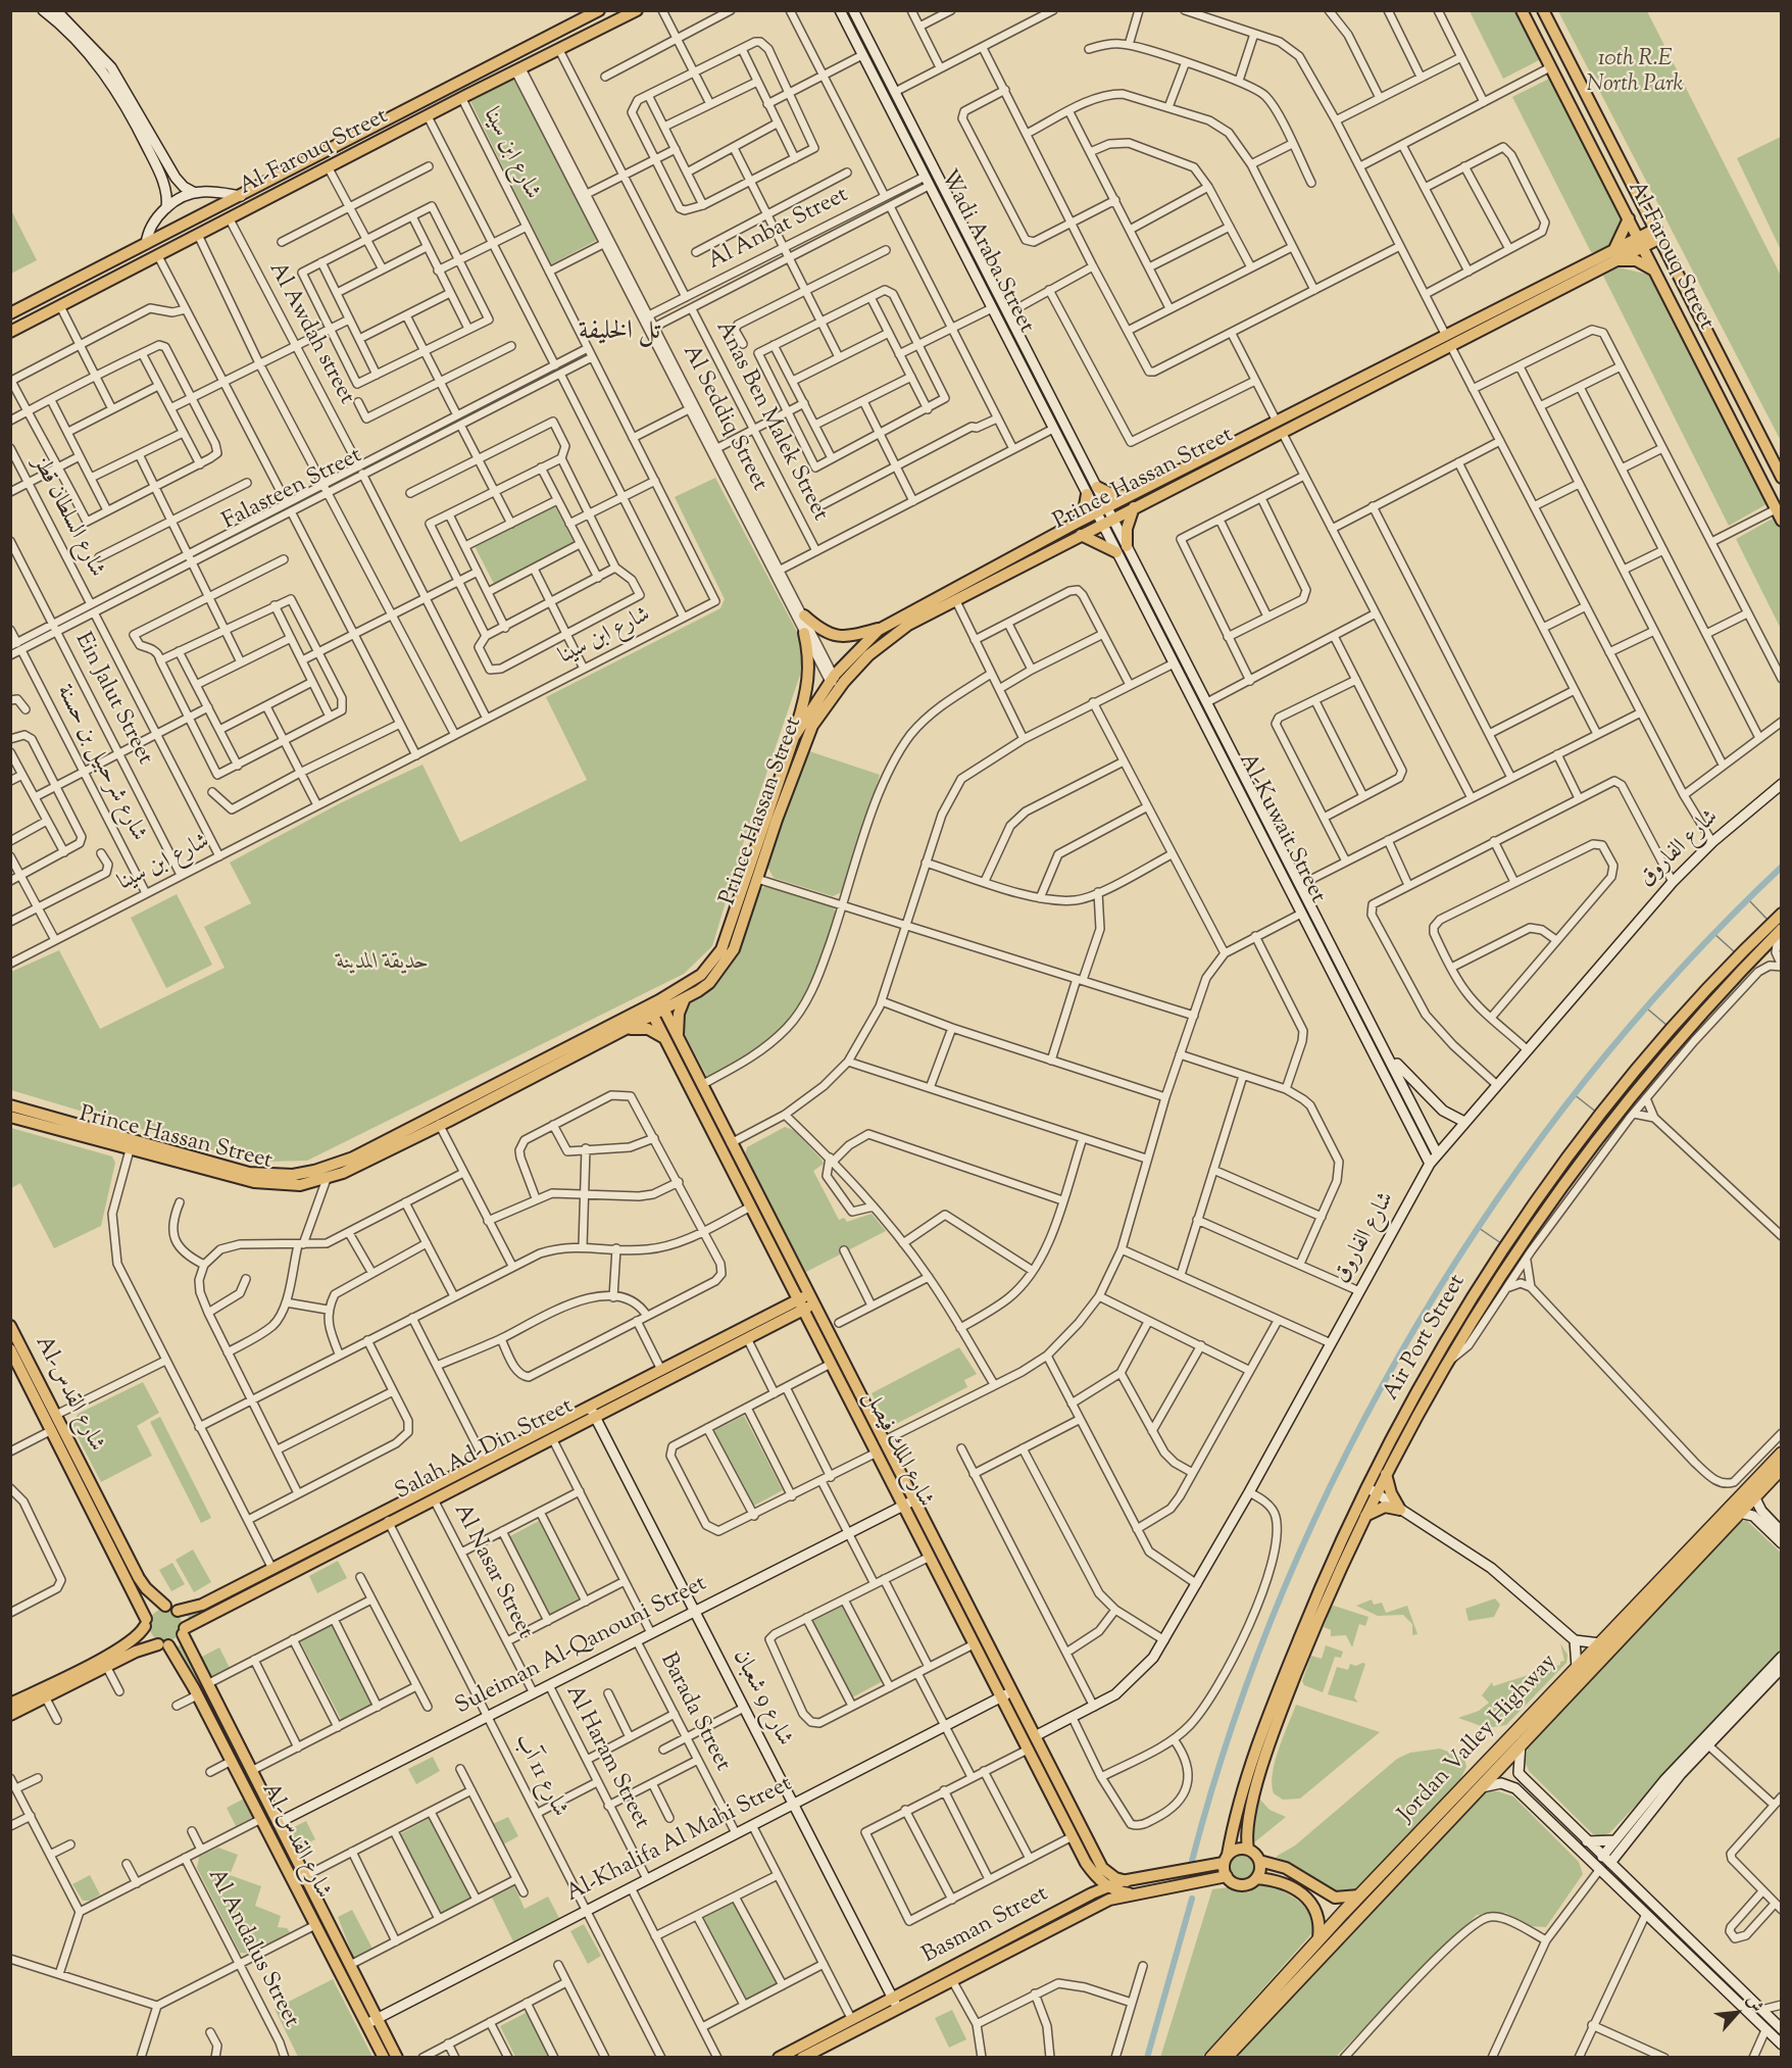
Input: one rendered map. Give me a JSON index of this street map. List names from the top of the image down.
{
  "streets": {
    "highway": ["Jordan Valley Highway"],
    "main road": [
      "Al-Farouq Street",
      "Wadi Araba Street",
      "Prince Hassan Street",
      "Al-Kuwait Street",
      "شارع الفاروق",
      "Air Port Street",
      "Al-شارع القدس",
      "شارع الملك فيصل",
      "Salah Ad-Din Street",
      "Suleiman Al-Qanouni Street",
      "شارع 9 شعبان",
      "Al-Khalifa Al Mahi Street",
      "Basman Street"
    ],
    "street": [
      "شارع ابن سينا",
      "Al Anbat Street",
      "Al Awdah street",
      "Al Seddiq Street",
      "Anas Ben Malek Street",
      "Falasteen Street",
      "شارع السلطان قطز",
      "Ein Jalut Street",
      "شارع شرحبيل بن حسنة",
      "Al Nasar Street",
      "Barada Street",
      "Al Haram Street",
      "شارع 11 آب",
      "Al Andalus Street"
    ]
  },
  "crossings": [
    ["Al-Farouq Street", "شارع ابن سينا"],
    ["Al-Farouq Street", "Al Awdah street"],
    ["Al-Farouq Street", "Al Seddiq Street"],
    ["Al-Farouq Street", "Prince Hassan Street"],
    ["شارع ابن سينا", "Al Awdah street"],
    ["شارع ابن سينا", "Falasteen Street"],
    ["شارع ابن سينا", "Ein Jalut Street"],
    ["شارع ابن سينا", "شارع شرحبيل بن حسنة"],
    ["Al Anbat Street", "Wadi Araba Street"],
    ["Al Anbat Street", "Al Seddiq Street"],
    ["Al Anbat Street", "Anas Ben Malek Street"],
    ["Wadi Araba Street", "Prince Hassan Street"],
    ["Wadi Araba Street", "Al-Kuwait Street"],
    ["Al Awdah street", "Falasteen Street"],
    ["Al Seddiq Street", "Prince Hassan Street"],
    ["Prince Hassan Street", "Al-Kuwait Street"],
    ["Prince Hassan Street", "شارع الملك فيصل"],
    ["Falasteen Street", "شارع السلطان قطز"],
    ["Falasteen Street", "Ein Jalut Street"],
    ["Falasteen Street", "شارع شرحبيل بن حسنة"],
    ["Al-Kuwait Street", "شارع الفاروق"],
    ["شارع الفاروق", "شارع الملك فيصل"],
    ["Air Port Street", "Basman Street"],
    ["Al-شارع القدس", "Salah Ad-Din Street"],
    ["Al-شارع القدس", "Suleiman Al-Qanouni Street"],
    ["Al-شارع القدس", "Al-Khalifa Al Mahi Street"],
    ["شارع الملك فيصل", "Salah Ad-Din Street"],
    ["شارع الملك فيصل", "Suleiman Al-Qanouni Street"],
    ["شارع الملك فيصل", "Al-Khalifa Al Mahi Street"],
    ["شارع الملك فيصل", "Basman Street"],
    ["Salah Ad-Din Street", "Al Nasar Street"],
    ["Salah Ad-Din Street", "شارع 9 شعبان"],
    ["Salah Ad-Din Street", "شارع 11 آب"],
    ["Al Nasar Street", "Suleiman Al-Qanouni Street"],
    ["Suleiman Al-Qanouni Street", "شارع 9 شعبان"],
    ["Suleiman Al-Qanouni Street", "Barada Street"],
    ["Suleiman Al-Qanouni Street", "Al Haram Street"],
    ["Suleiman Al-Qanouni Street", "شارع 11 آب"],
    ["شارع 9 شعبان", "Al-Khalifa Al Mahi Street"],
    ["شارع 9 شعبان", "Basman Street"],
    ["Barada Street", "Al-Khalifa Al Mahi Street"],
    ["Al Haram Street", "Al-Khalifa Al Mahi Street"],
    ["شارع 11 آب", "Al-Khalifa Al Mahi Street"]
  ],
  "districts": ["تل الخليفة"],
  "parks": ["10th R.E North Park", "حديقة المدينة"],
  "north": "top right"
}
